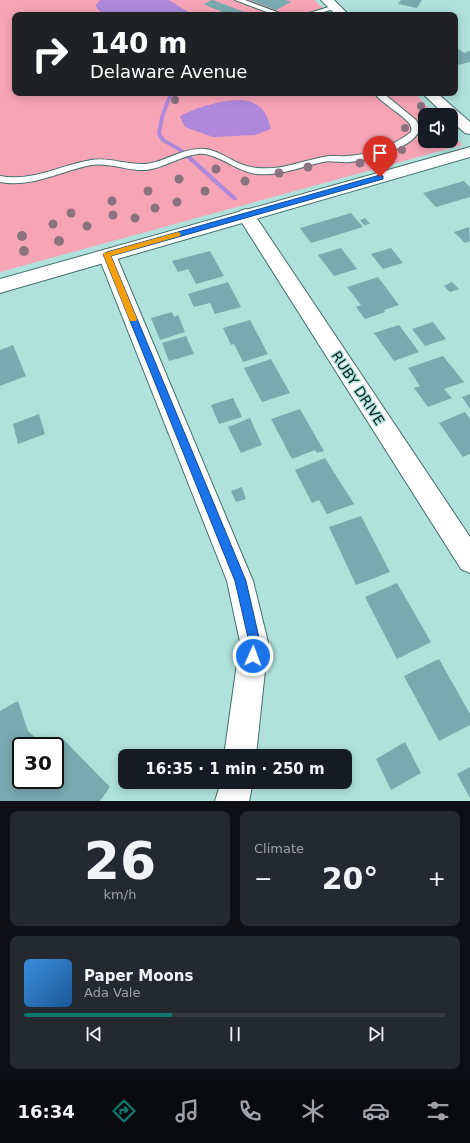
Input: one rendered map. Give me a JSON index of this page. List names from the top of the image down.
{
  "streets": {
    "street": ["RUBY DRIVE"]
  },
  "page": {
    "turn": ["140 m", "Delaware Avenue"],
    "limit": "30",
    "trip": "16:35 · 1 min · 250 m",
    "tile": [
      ["26", "km/h"],
      "Climate"
    ],
    "heat": ["−", "20°", "+"],
    "song": ["Paper Moons", "Ada Vale"],
    "tabs": "16:34"
  }
}
